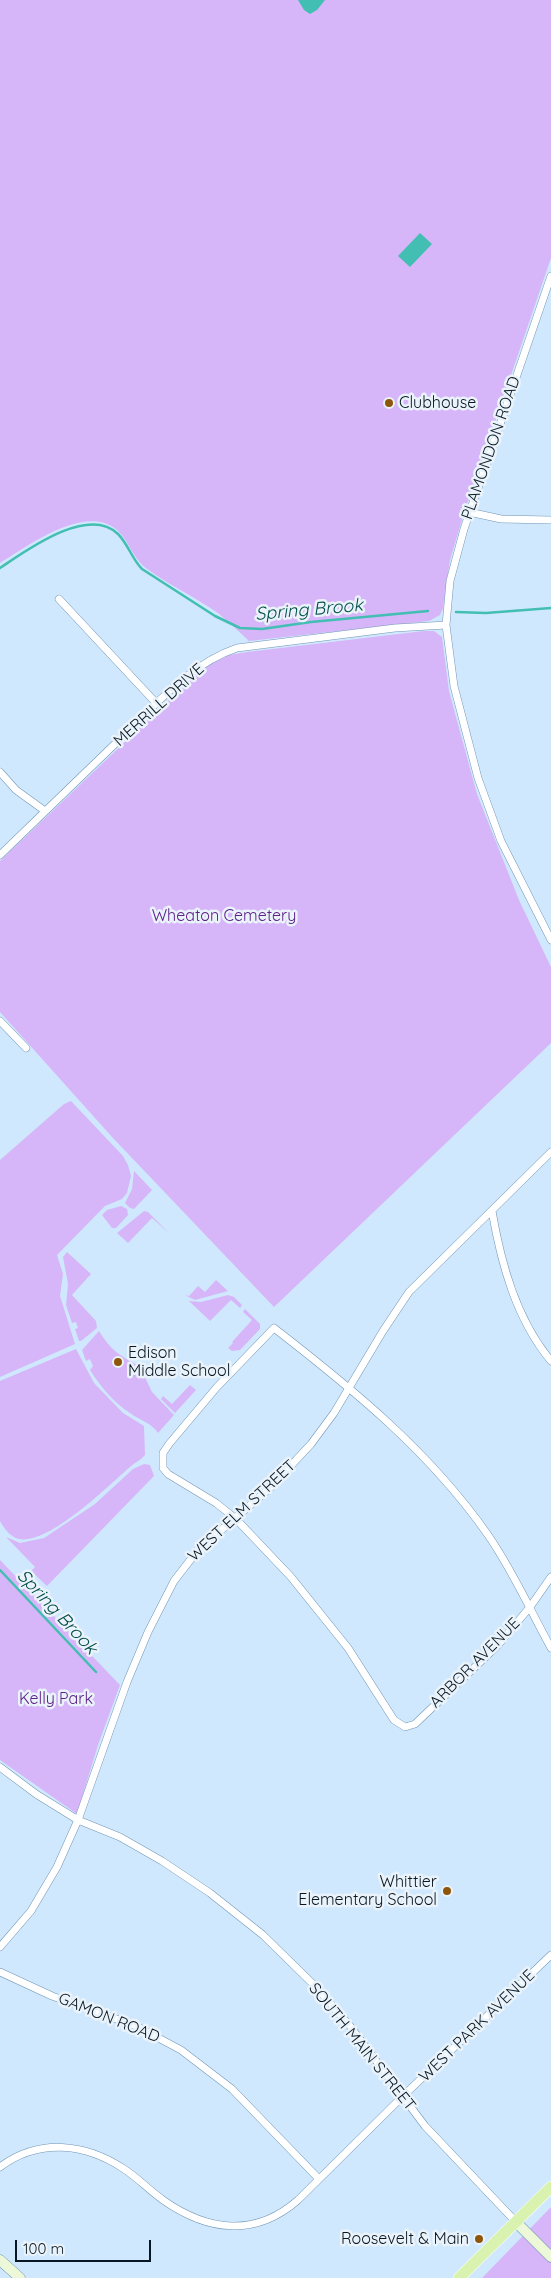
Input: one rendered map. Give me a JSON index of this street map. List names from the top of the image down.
{
  "streets": {
    "street": [
      "PLAMONDON ROAD",
      "MERRILL DRIVE",
      "WEST ELM STREET",
      "ARBOR AVENUE",
      "GAMON ROAD",
      "WEST PARK AVENUE",
      "SOUTH MAIN STREET"
    ]
  },
  "crossings": [
    ["PLAMONDON ROAD", "MERRILL DRIVE"],
    ["WEST ELM STREET", "ARBOR AVENUE"],
    ["WEST ELM STREET", "SOUTH MAIN STREET"],
    ["GAMON ROAD", "WEST PARK AVENUE"],
    ["WEST PARK AVENUE", "SOUTH MAIN STREET"]
  ],
  "water": ["Spring Brook"],
  "parks": ["Wheaton Cemetery", "Kelly Park"],
  "places": [
    "Clubhouse",
    "Edison Middle School",
    "Whittier Elementary School",
    "Roosevelt & Main"
  ],
  "scale_bar": "100 m"
}
